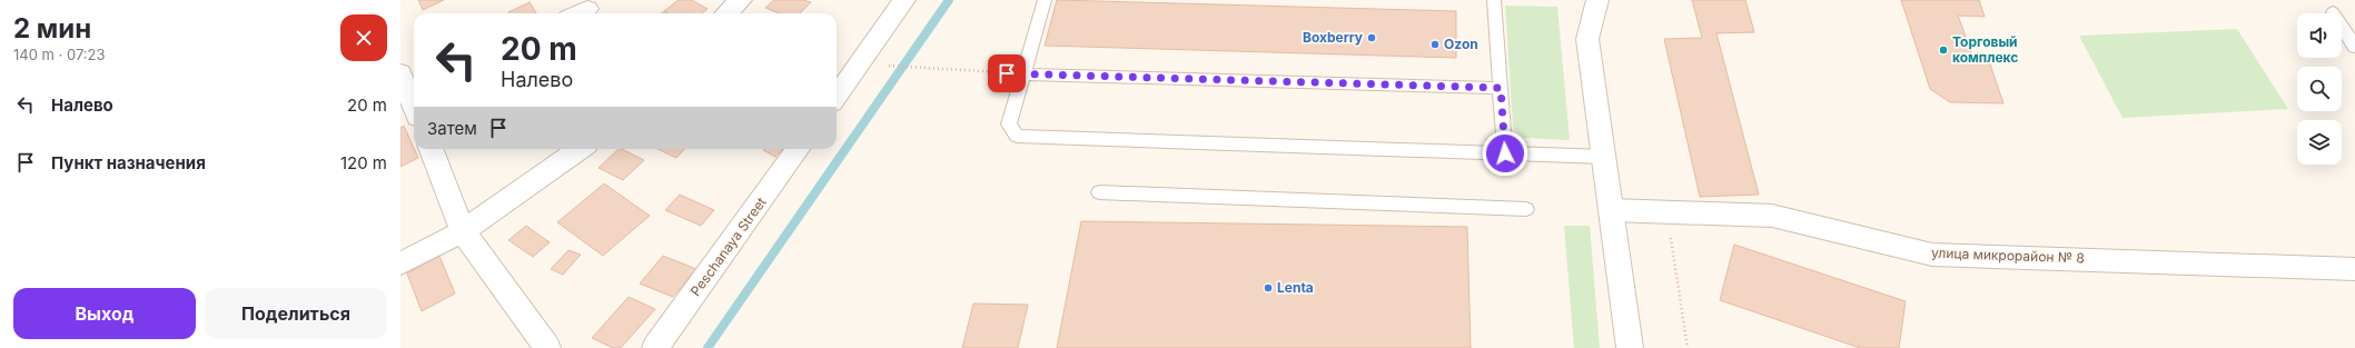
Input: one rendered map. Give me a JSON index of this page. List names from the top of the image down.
{
  "streets": {
    "street": ["Peschanaya Street", "улица микрорайон № 8"]
  },
  "places": [
    "Boxberry",
    "Ozon",
    "Торговый комплекс",
    "Lenta"
  ],
  "page": {
    "heading": ["2 мин", "140 m · 07:23"],
    "turn": ["20 m", "Налево"],
    "list": [
      {
        "name": "Налево",
        "value": "20 m"
      },
      {
        "name": "Пункт назначения",
        "value": "120 m"
      }
    ],
    "then": "Затем",
    "buttons": ["Выход", "Поделиться"]
  }
}
